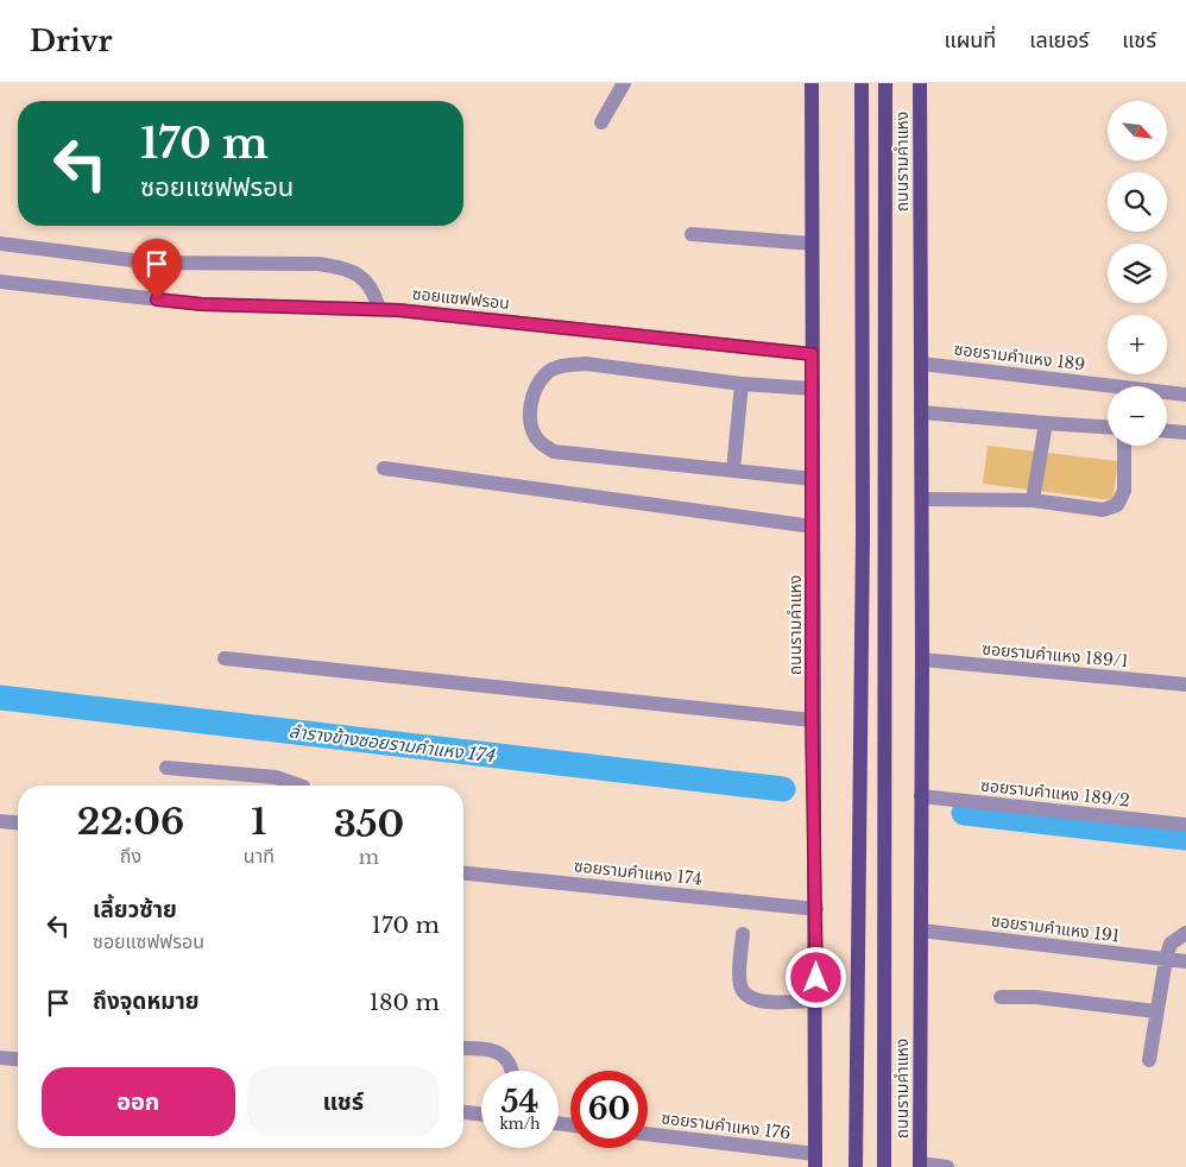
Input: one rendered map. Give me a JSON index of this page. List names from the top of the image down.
{
  "streets": {
    "main road": ["ถนนรามคำแหง"],
    "street": [
      "ซอยแซฟฟรอน",
      "ซอยรามคำแหง 189",
      "ซอยรามคำแหง 189/1",
      "ซอยรามคำแหง 189/2",
      "ซอยรามคำแหง 174",
      "ซอยรามคำแหง 191",
      "ซอยรามคำแหง 176"
    ]
  },
  "crossings": [
    ["ถนนรามคำแหง", "ซอยแซฟฟรอน"],
    ["ถนนรามคำแหง", "ซอยรามคำแหง 189"],
    ["ถนนรามคำแหง", "ซอยรามคำแหง 189/1"],
    ["ถนนรามคำแหง", "ซอยรามคำแหง 189/2"],
    ["ถนนรามคำแหง", "ซอยรามคำแหง 174"],
    ["ถนนรามคำแหง", "ซอยรามคำแหง 191"],
    ["ถนนรามคำแหง", "ซอยรามคำแหง 176"]
  ],
  "water": ["ลำรางข้างซอยรามคำแหง 174"],
  "north": "bottom right",
  "page": {
    "header": "Drivr",
    "nav": ["แผนที่", "เลเยอร์", "แชร์"],
    "map_buttons": ["+", "−"],
    "turn": ["170 m", "ซอยแซฟฟรอน"],
    "eta": [
      "22:06",
      "ถึง",
      "1",
      "นาที",
      "350",
      "m"
    ],
    "list": [
      {
        "name": "เลี้ยวซ้าย",
        "note": "ซอยแซฟฟรอน",
        "value": "170 m"
      },
      {
        "name": "ถึงจุดหมาย",
        "value": "180 m"
      }
    ],
    "buttons": ["ออก", "แชร์"],
    "speed": "54 km/h",
    "limit": "60"
  }
}
